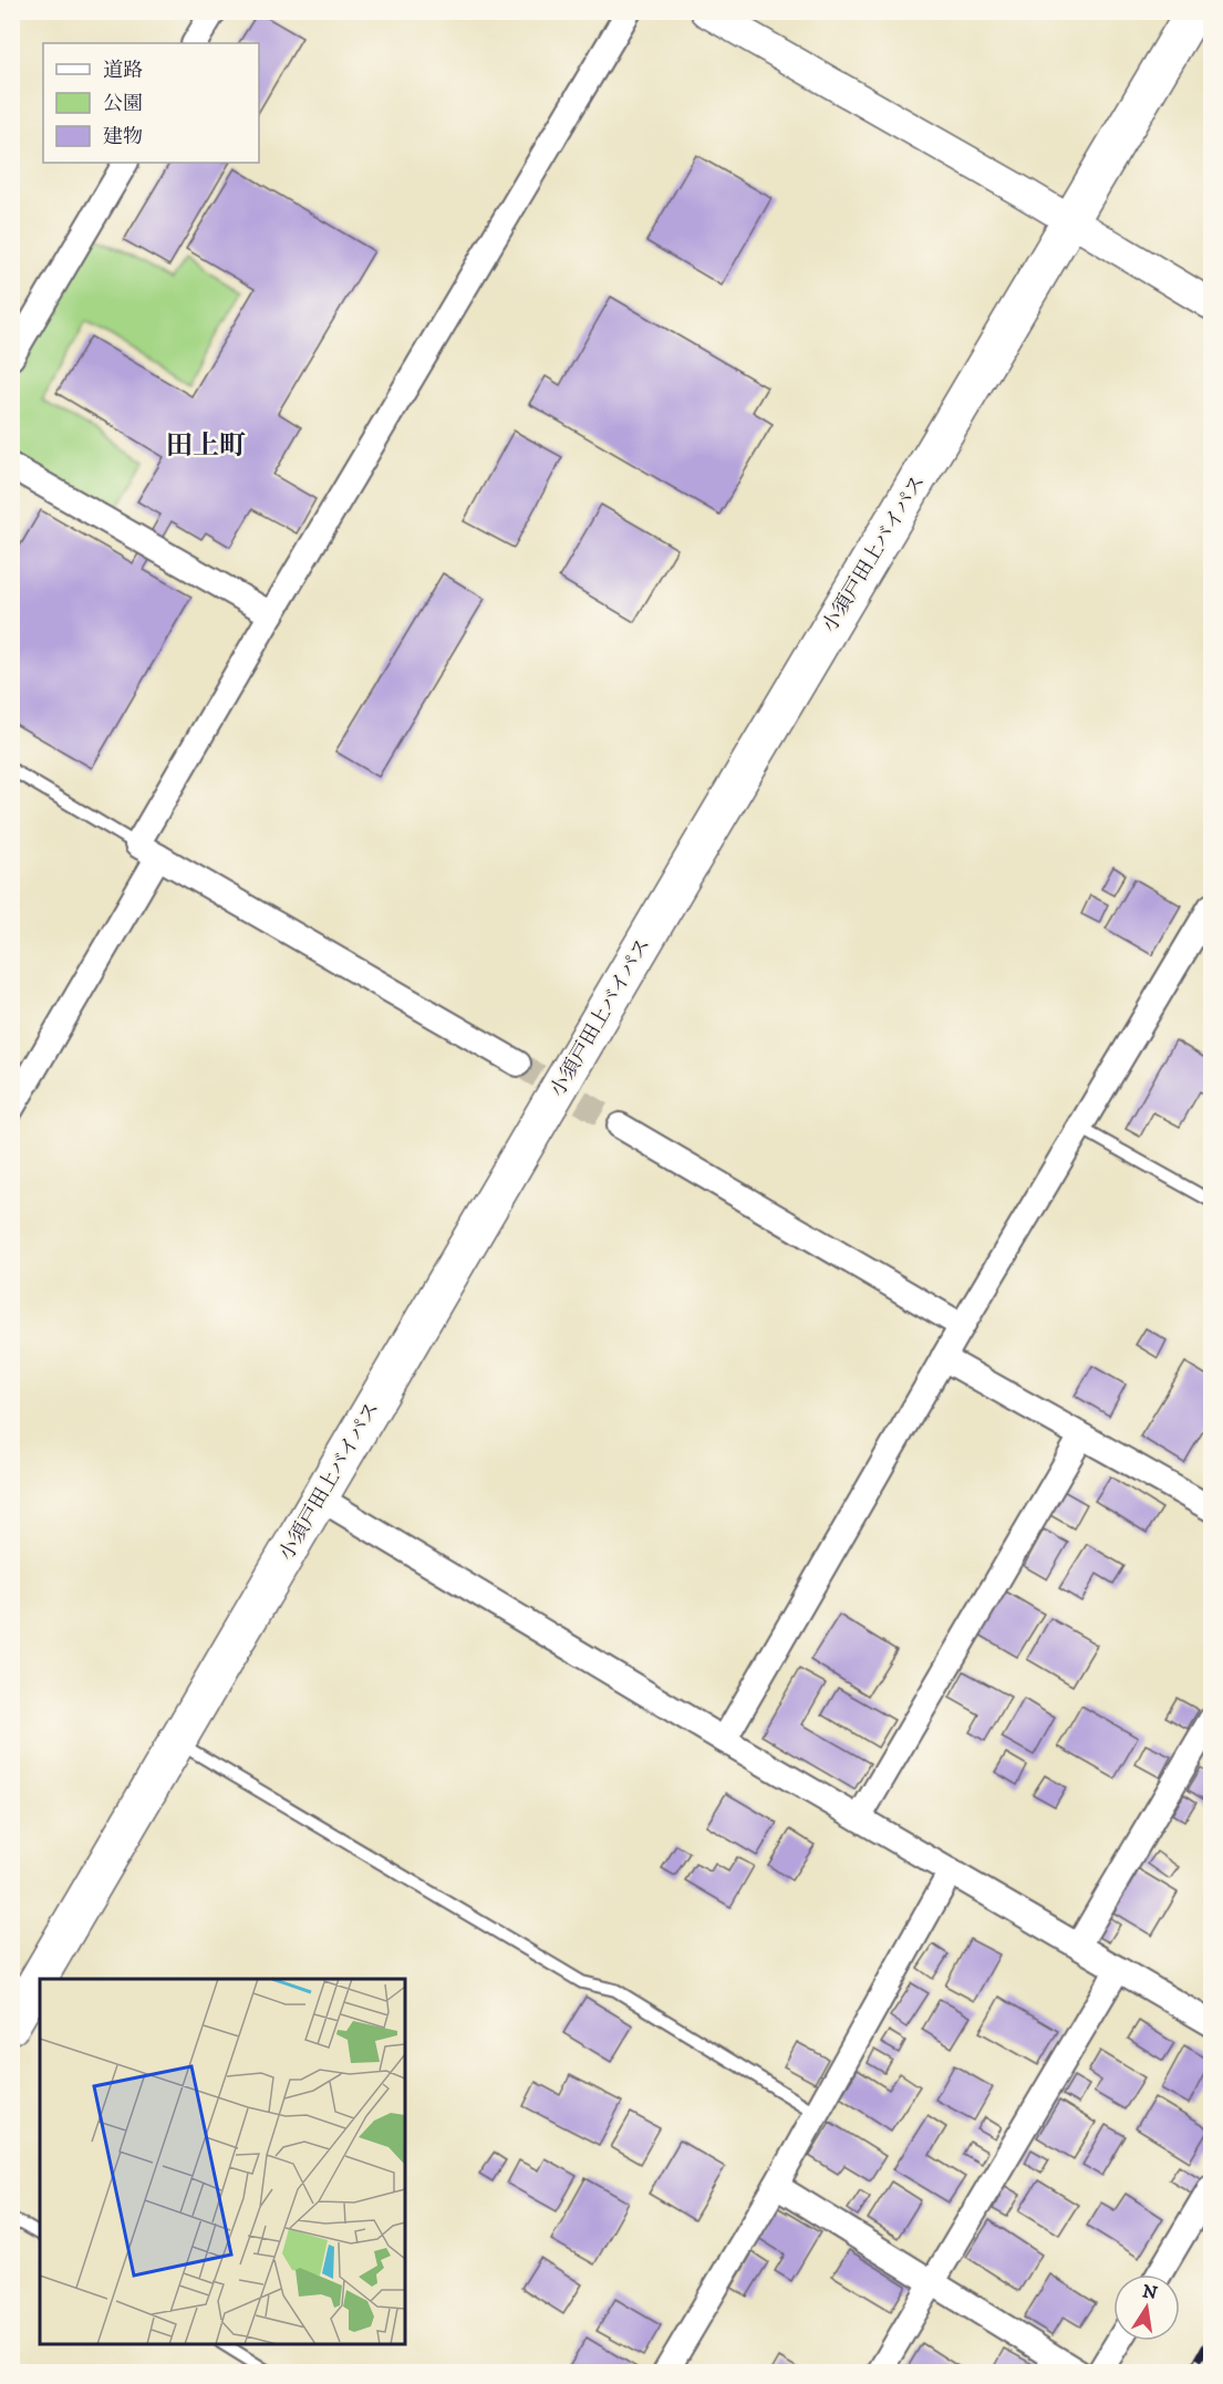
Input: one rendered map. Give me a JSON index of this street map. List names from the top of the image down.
{
  "streets": {
    "highway": ["小須戸田上バイパス"]
  },
  "districts": ["田上町"],
  "legend": ["道路", "公園", "建物"],
  "north": "top"
}
